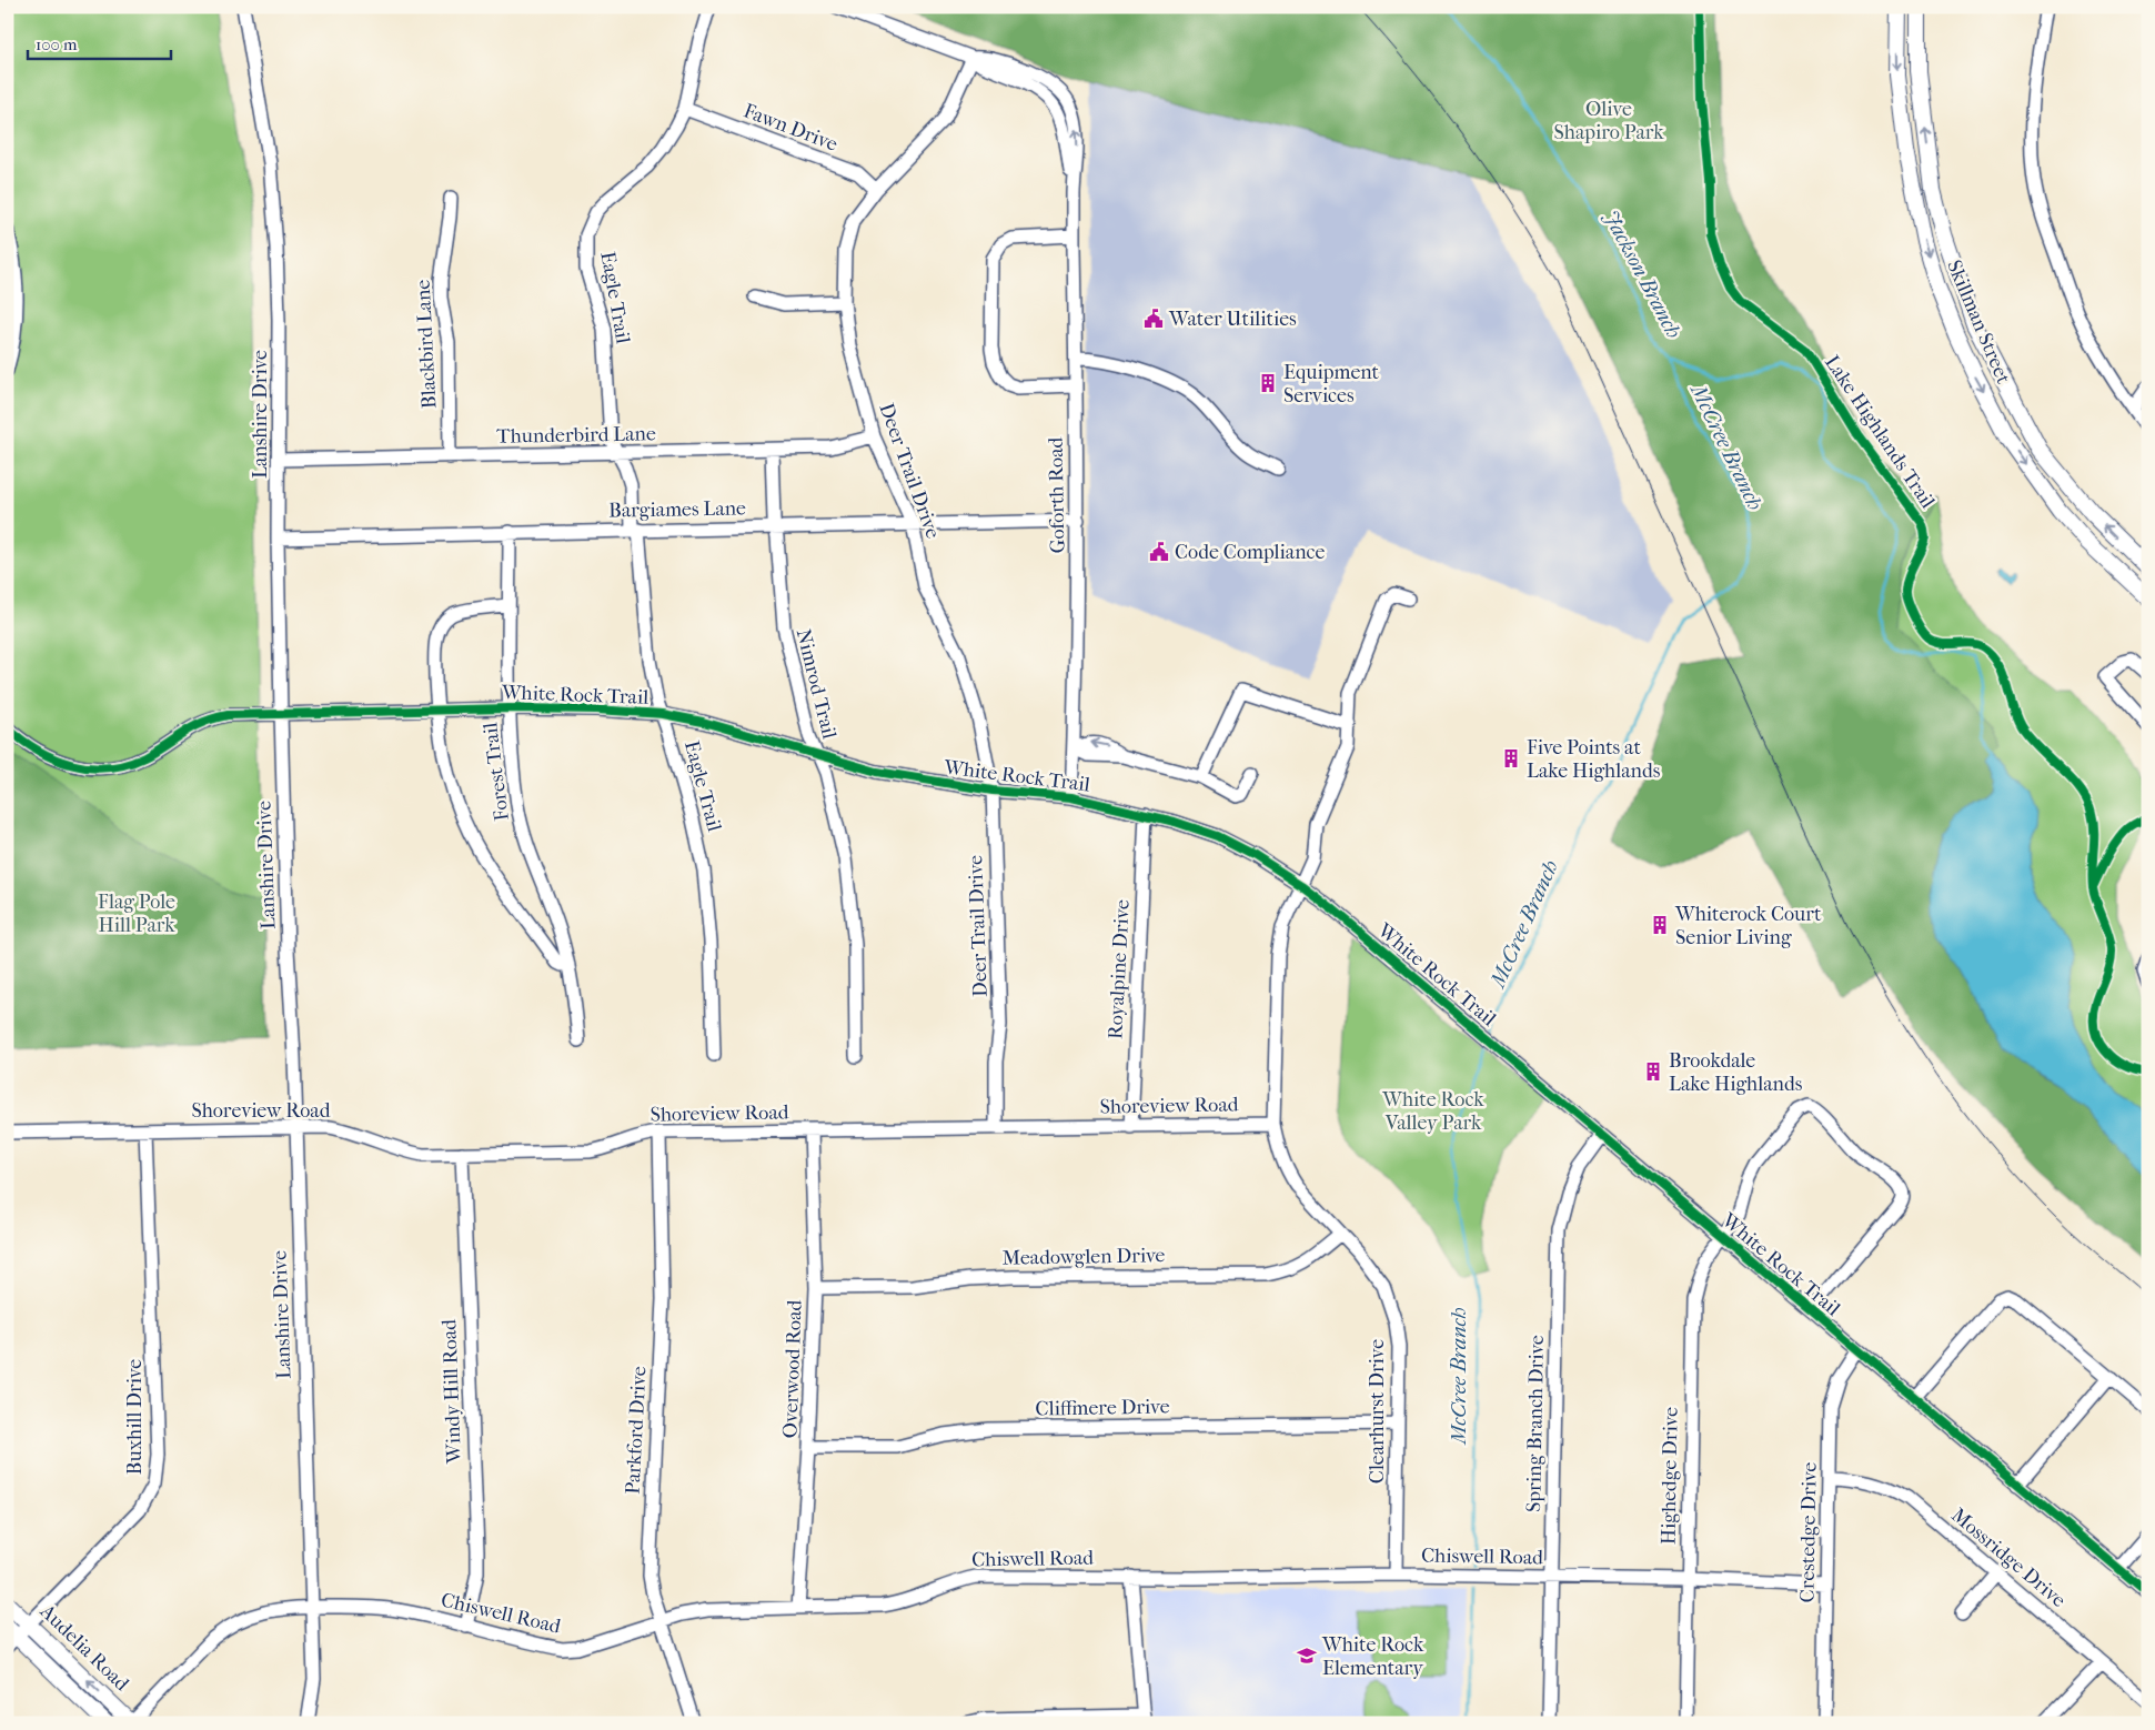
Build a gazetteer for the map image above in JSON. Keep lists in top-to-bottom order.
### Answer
{
  "streets": {
    "main road": ["Skillman Street", "Audelia Road"],
    "street": [
      "Fawn Drive",
      "Eagle Trail",
      "Blackbird Lane",
      "Lanshire Drive",
      "Thunderbird Lane",
      "Deer Trail Drive",
      "Goforth Road",
      "Bargiames Lane",
      "Nimrod Trail",
      "White Rock Trail",
      "Forest Trail",
      "Royalpine Drive",
      "Shoreview Road",
      "Meadowglen Drive",
      "Overwood Road",
      "Windy Hill Road",
      "Cliffmere Drive",
      "Clearhurst Drive",
      "Buxhill Drive",
      "Spring Branch Drive",
      "Parkford Drive",
      "Highedge Drive",
      "Crestedge Drive",
      "Chiswell Road",
      "Mossridge Drive"
    ],
    "cycle path": ["Lake Highlands Trail"]
  },
  "crossings": [
    ["Fawn Drive", "Eagle Trail"],
    ["Fawn Drive", "Deer Trail Drive"],
    ["Eagle Trail", "Thunderbird Lane"],
    ["Eagle Trail", "Bargiames Lane"],
    ["Eagle Trail", "White Rock Trail"],
    ["Blackbird Lane", "Thunderbird Lane"],
    ["Lanshire Drive", "Thunderbird Lane"],
    ["Lanshire Drive", "Bargiames Lane"],
    ["Lanshire Drive", "White Rock Trail"],
    ["Lanshire Drive", "Shoreview Road"],
    ["Lanshire Drive", "Chiswell Road"],
    ["Thunderbird Lane", "Deer Trail Drive"],
    ["Thunderbird Lane", "Nimrod Trail"],
    ["Deer Trail Drive", "Goforth Road"],
    ["Deer Trail Drive", "Bargiames Lane"],
    ["Deer Trail Drive", "White Rock Trail"],
    ["Deer Trail Drive", "Shoreview Road"],
    ["Goforth Road", "Bargiames Lane"],
    ["Goforth Road", "White Rock Trail"],
    ["Bargiames Lane", "Nimrod Trail"],
    ["Bargiames Lane", "Forest Trail"],
    ["Nimrod Trail", "White Rock Trail"],
    ["White Rock Trail", "Forest Trail"],
    ["White Rock Trail", "Royalpine Drive"],
    ["White Rock Trail", "Clearhurst Drive"],
    ["White Rock Trail", "Spring Branch Drive"],
    ["White Rock Trail", "Highedge Drive"],
    ["White Rock Trail", "Crestedge Drive"],
    ["Royalpine Drive", "Shoreview Road"],
    ["Shoreview Road", "Overwood Road"],
    ["Shoreview Road", "Windy Hill Road"],
    ["Shoreview Road", "Clearhurst Drive"],
    ["Shoreview Road", "Buxhill Drive"],
    ["Shoreview Road", "Parkford Drive"],
    ["Meadowglen Drive", "Overwood Road"],
    ["Meadowglen Drive", "Clearhurst Drive"],
    ["Overwood Road", "Cliffmere Drive"],
    ["Overwood Road", "Chiswell Road"],
    ["Windy Hill Road", "Chiswell Road"],
    ["Cliffmere Drive", "Clearhurst Drive"],
    ["Clearhurst Drive", "Chiswell Road"],
    ["Buxhill Drive", "Audelia Road"],
    ["Spring Branch Drive", "Chiswell Road"],
    ["Parkford Drive", "Chiswell Road"],
    ["Highedge Drive", "Chiswell Road"],
    ["Crestedge Drive", "Chiswell Road"],
    ["Crestedge Drive", "Mossridge Drive"],
    ["Chiswell Road", "Audelia Road"]
  ],
  "water": ["Jackson Branch", "McCree Branch"],
  "parks": ["Olive Shapiro Park", "Flag Pole Hill Park", "White Rock Valley Park"],
  "places": {
    "public building": ["Water Utilities", "Code Compliance"],
    "building": [
      "Equipment Services",
      "Five Points at Lake Highlands",
      "Whiterock Court Senior Living",
      "Brookdale Lake Highlands"
    ],
    "school or university": ["White Rock Elementary"]
  },
  "scale_bar": "100 m"
}
